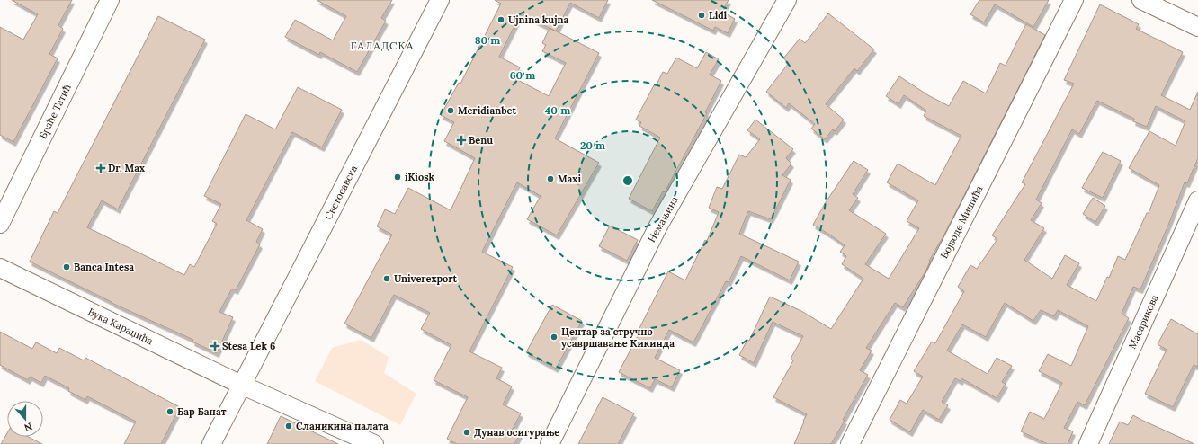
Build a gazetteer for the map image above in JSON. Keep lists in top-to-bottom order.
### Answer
{
  "streets": {
    "street": [
      "Браће Татић",
      "Светосавска",
      "Немањина",
      "Војводе Мишића",
      "Масарикова",
      "Вука Караџића"
    ]
  },
  "crossings": [
    ["Светосавска", "Вука Караџића"]
  ],
  "districts": ["ГАЛАДСКА"],
  "places": {
    "other": [
      "Lidl",
      "Ujnina kujna",
      "Meridianbet",
      "iKiosk",
      "Maxi",
      "Banca Intesa",
      "Univerexport",
      "Центар за стручно усавршавање Кикинда",
      "Бар Банат",
      "Сланикина палата",
      "Дунав осигурање"
    ],
    "health": ["Benu", "Dr. Max", "Stesa Lek 6"]
  },
  "north": "bottom",
  "rings": [
    "80 m",
    "60 m",
    "40 m",
    "20 m"
  ]
}
